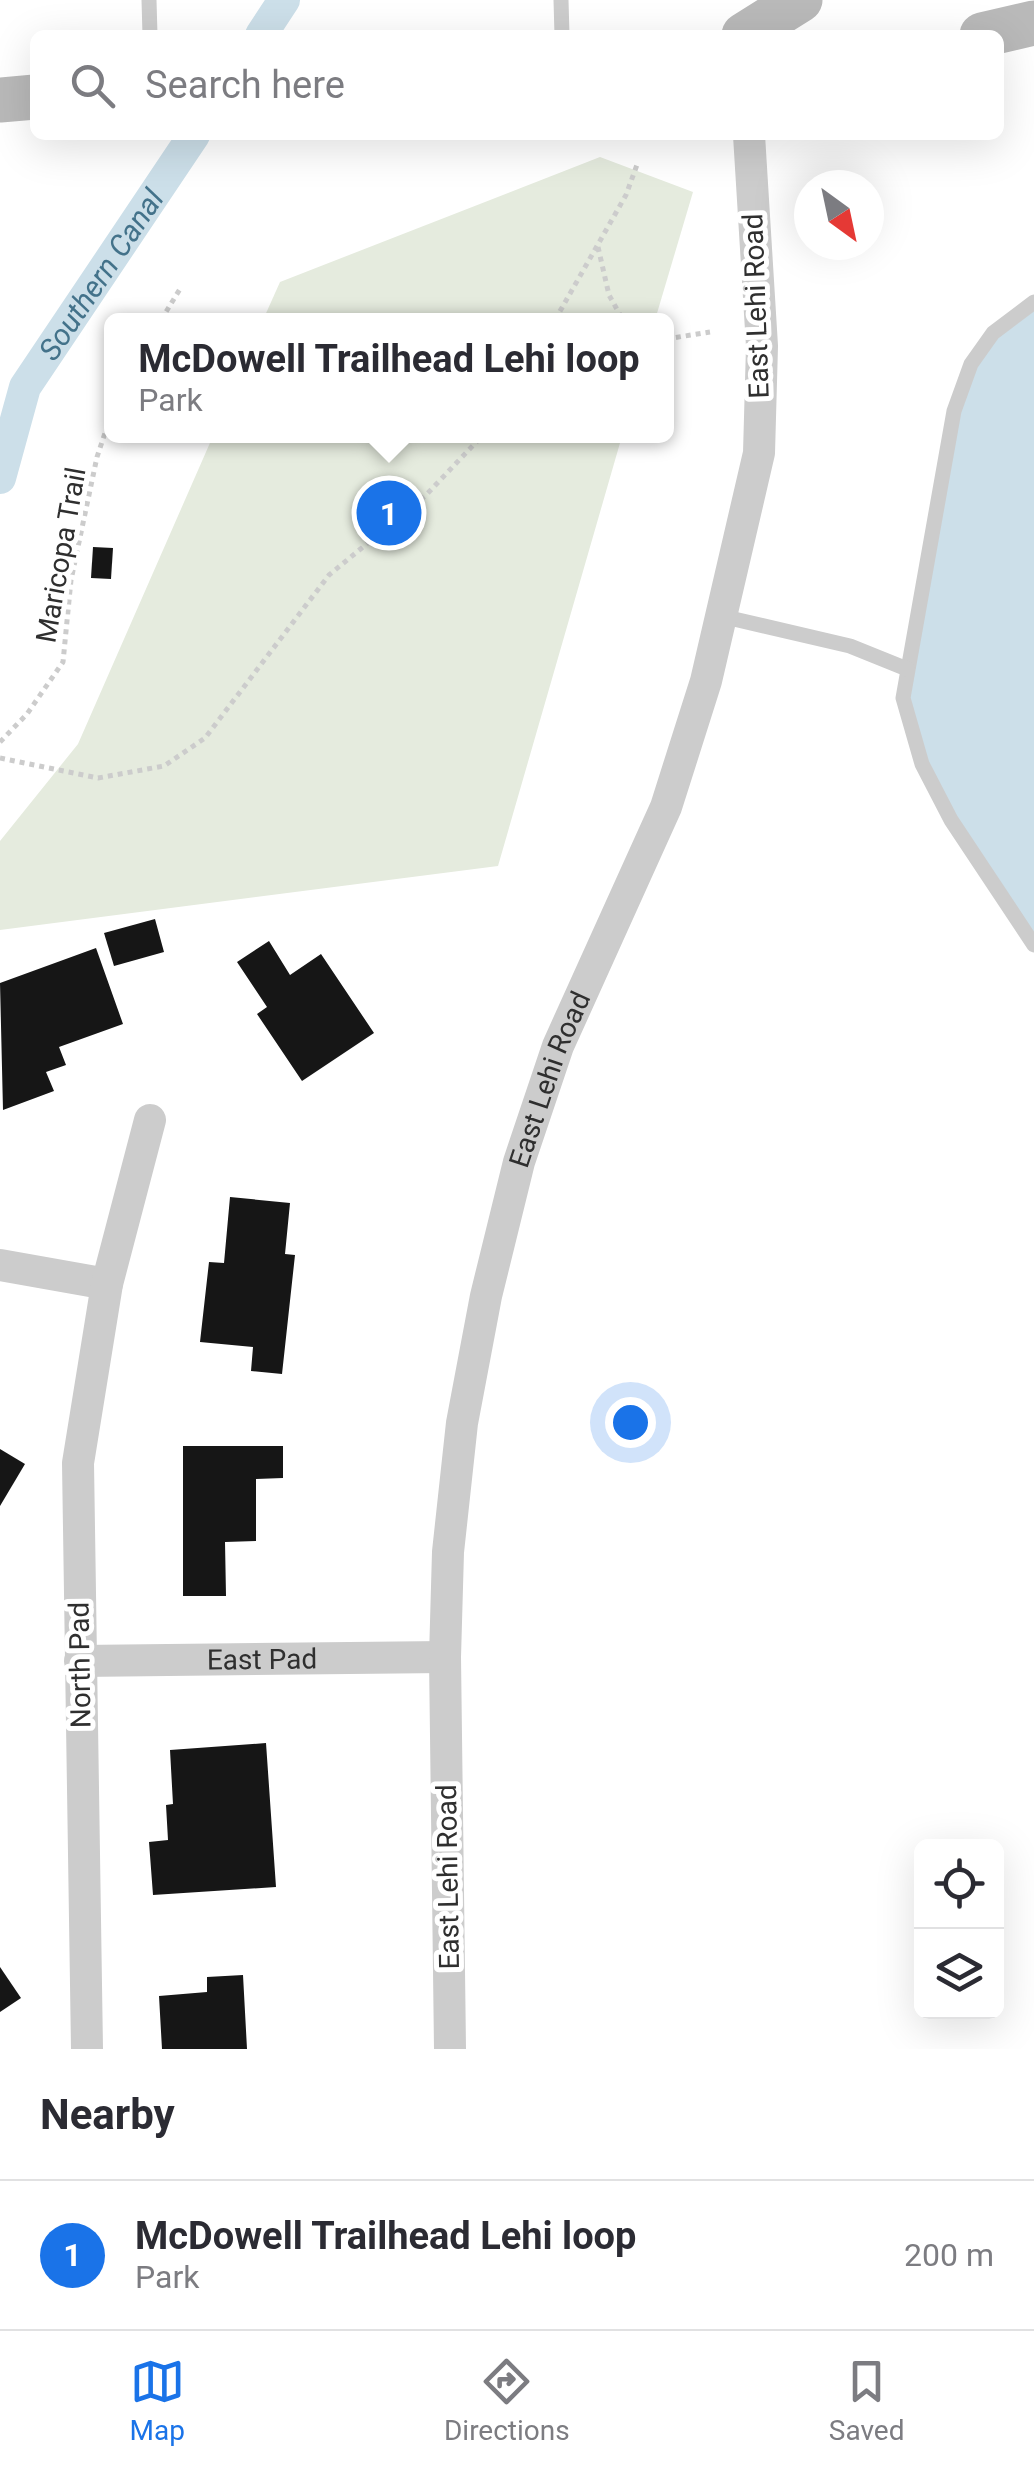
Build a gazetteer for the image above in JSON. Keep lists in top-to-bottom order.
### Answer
{
  "streets": {
    "street": ["East Lehi Road", "East Pad", "North Pad"],
    "path": ["Maricopa Trail"]
  },
  "crossings": [
    ["East Lehi Road", "East Pad"],
    ["East Pad", "North Pad"]
  ],
  "water": ["Southern Canal"],
  "north": "bottom right",
  "page": {
    "search": "Search here",
    "popup": ["McDowell Trailhead Lehi loop", "Park"],
    "pins": "1",
    "heading": "Nearby",
    "list": [
      {
        "mark": "1",
        "name": "McDowell Trailhead Lehi loop",
        "note": "Park",
        "value": "200 m"
      }
    ],
    "nav": ["Map", "Directions", "Saved"]
  }
}
